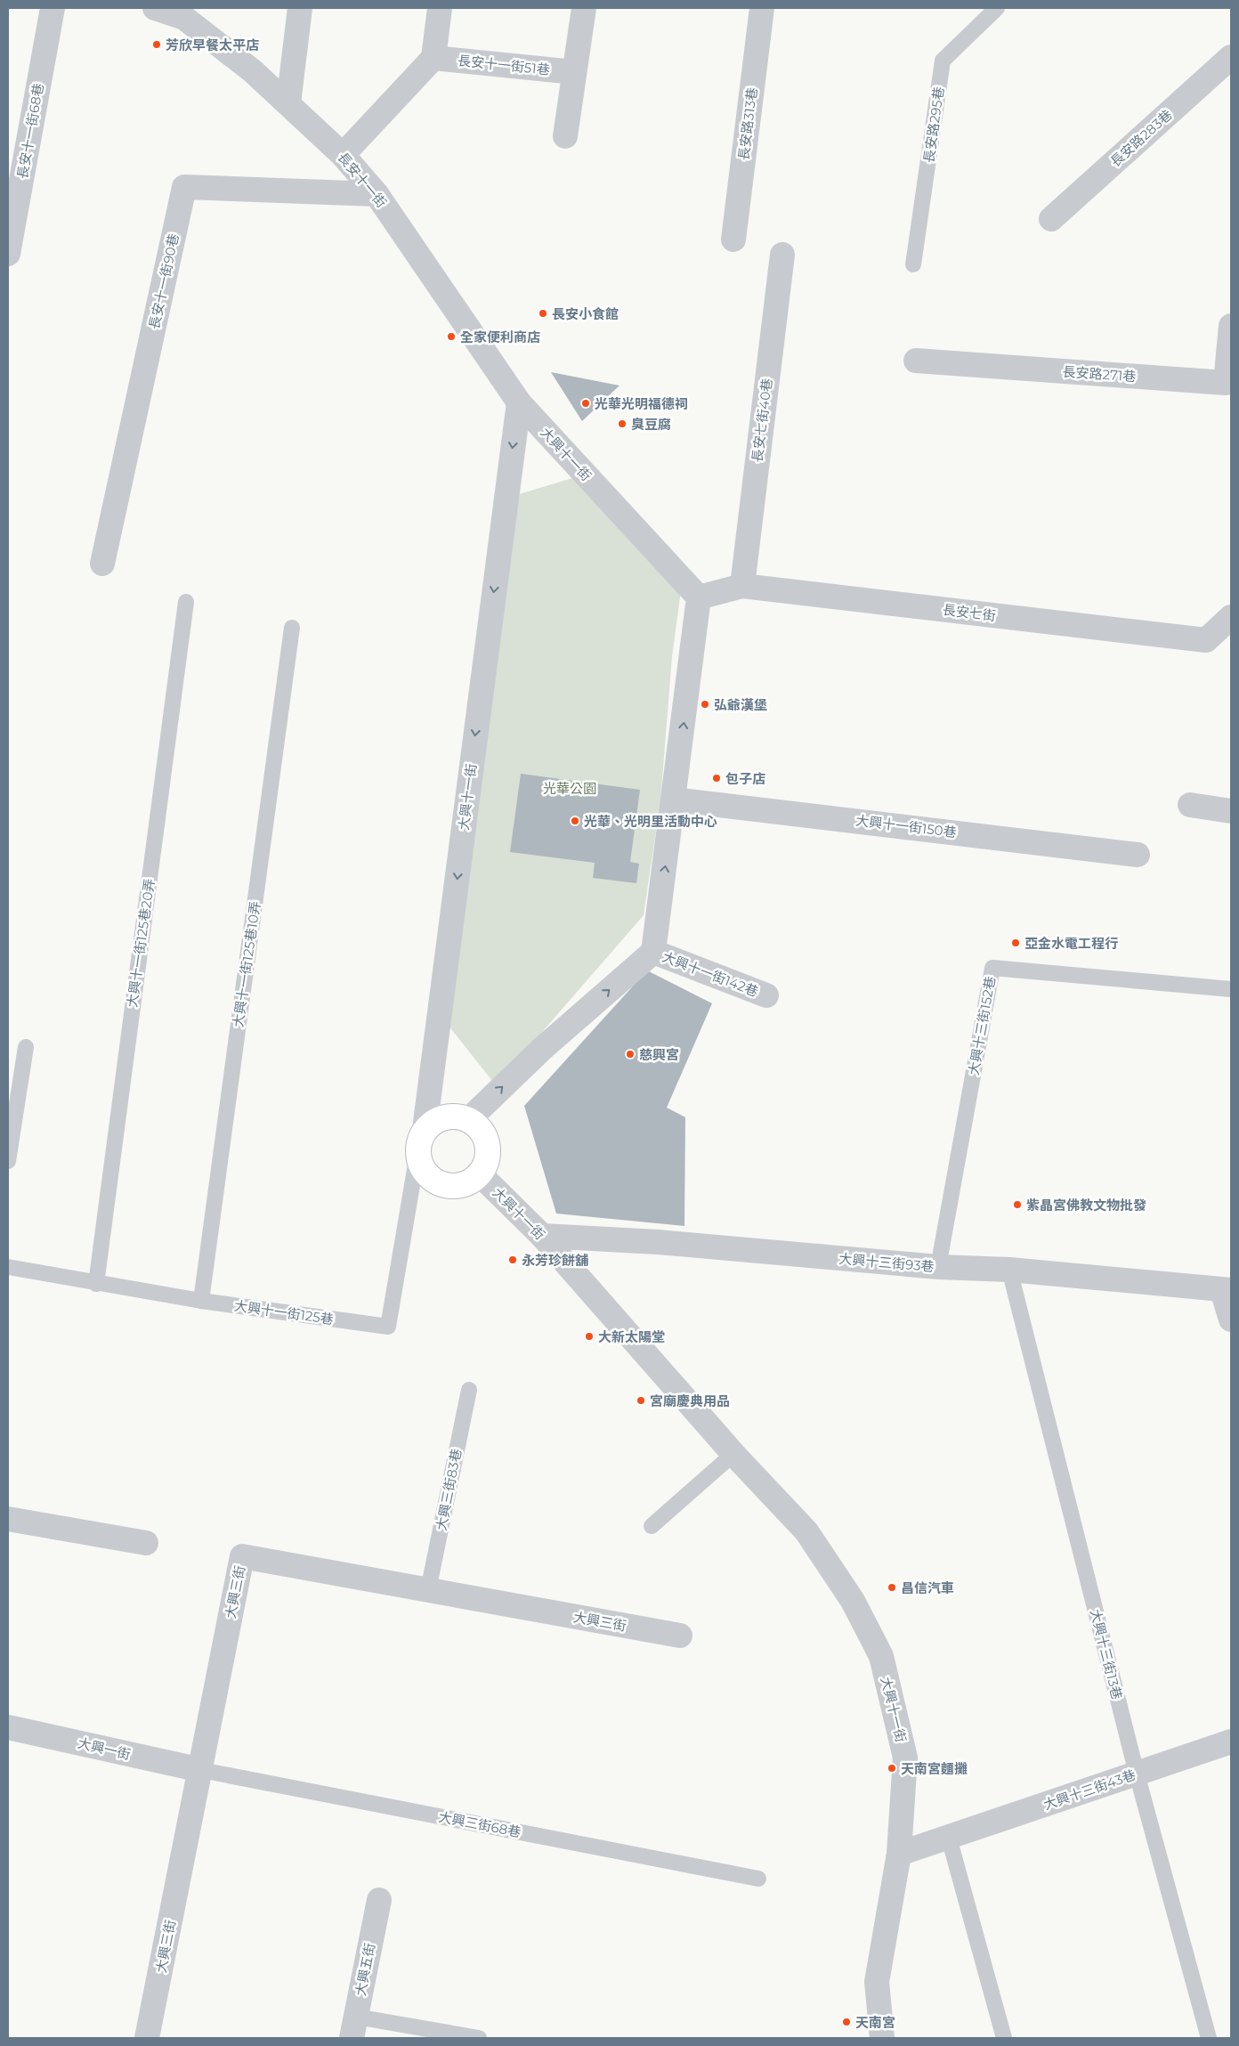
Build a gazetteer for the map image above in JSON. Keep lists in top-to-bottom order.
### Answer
{
  "streets": {
    "street": [
      "長安十一街51巷",
      "長安路313巷",
      "長安十一街68巷",
      "長安路283巷",
      "長安十一街",
      "長安十一街90巷",
      "長安路271巷",
      "長安七街40巷",
      "大興十一街",
      "長安七街",
      "大興十一街150巷",
      "大興十一街142巷",
      "大興十三街93巷",
      "大興三街",
      "大興一街",
      "大興十三街43巷",
      "大興五街"
    ],
    "lane": [
      "長安路295巷",
      "大興十一街125巷20弄",
      "大興十一街125巷10弄",
      "大興十三街152巷",
      "大興十一街125巷",
      "大興三街83巷",
      "大興十三街13巷",
      "大興三街68巷"
    ]
  },
  "crossings": [
    ["長安十一街", "長安十一街90巷"],
    ["長安十一街", "大興十一街"],
    ["長安七街40巷", "長安七街"],
    ["大興十一街", "長安七街"],
    ["大興十一街", "大興十三街93巷"],
    ["大興十一街", "大興十一街125巷"],
    ["大興十一街", "大興十三街43巷"],
    ["大興十一街125巷20弄", "大興十一街125巷"],
    ["大興十一街125巷10弄", "大興十一街125巷"],
    ["大興十三街152巷", "大興十三街93巷"],
    ["大興十三街93巷", "大興十三街13巷"],
    ["大興三街83巷", "大興三街"],
    ["大興三街", "大興一街"],
    ["大興三街", "大興三街68巷"],
    ["大興十三街13巷", "大興十三街43巷"],
    ["大興一街", "大興三街68巷"]
  ],
  "parks": ["光華公園"],
  "places": [
    "芳欣早餐太平店",
    "長安小食館",
    "全家便利商店",
    "光華光明福德祠",
    "臭豆腐",
    "弘爺漢堡",
    "包子店",
    "光華、光明里活動中心",
    "亞金水電工程行",
    "慈興宮",
    "紫晶宮佛教文物批發",
    "永芳珍餅舖",
    "大新太陽堂",
    "宮廟慶典用品",
    "昌信汽車",
    "天南宮麵攤",
    "天南宮"
  ]
}
